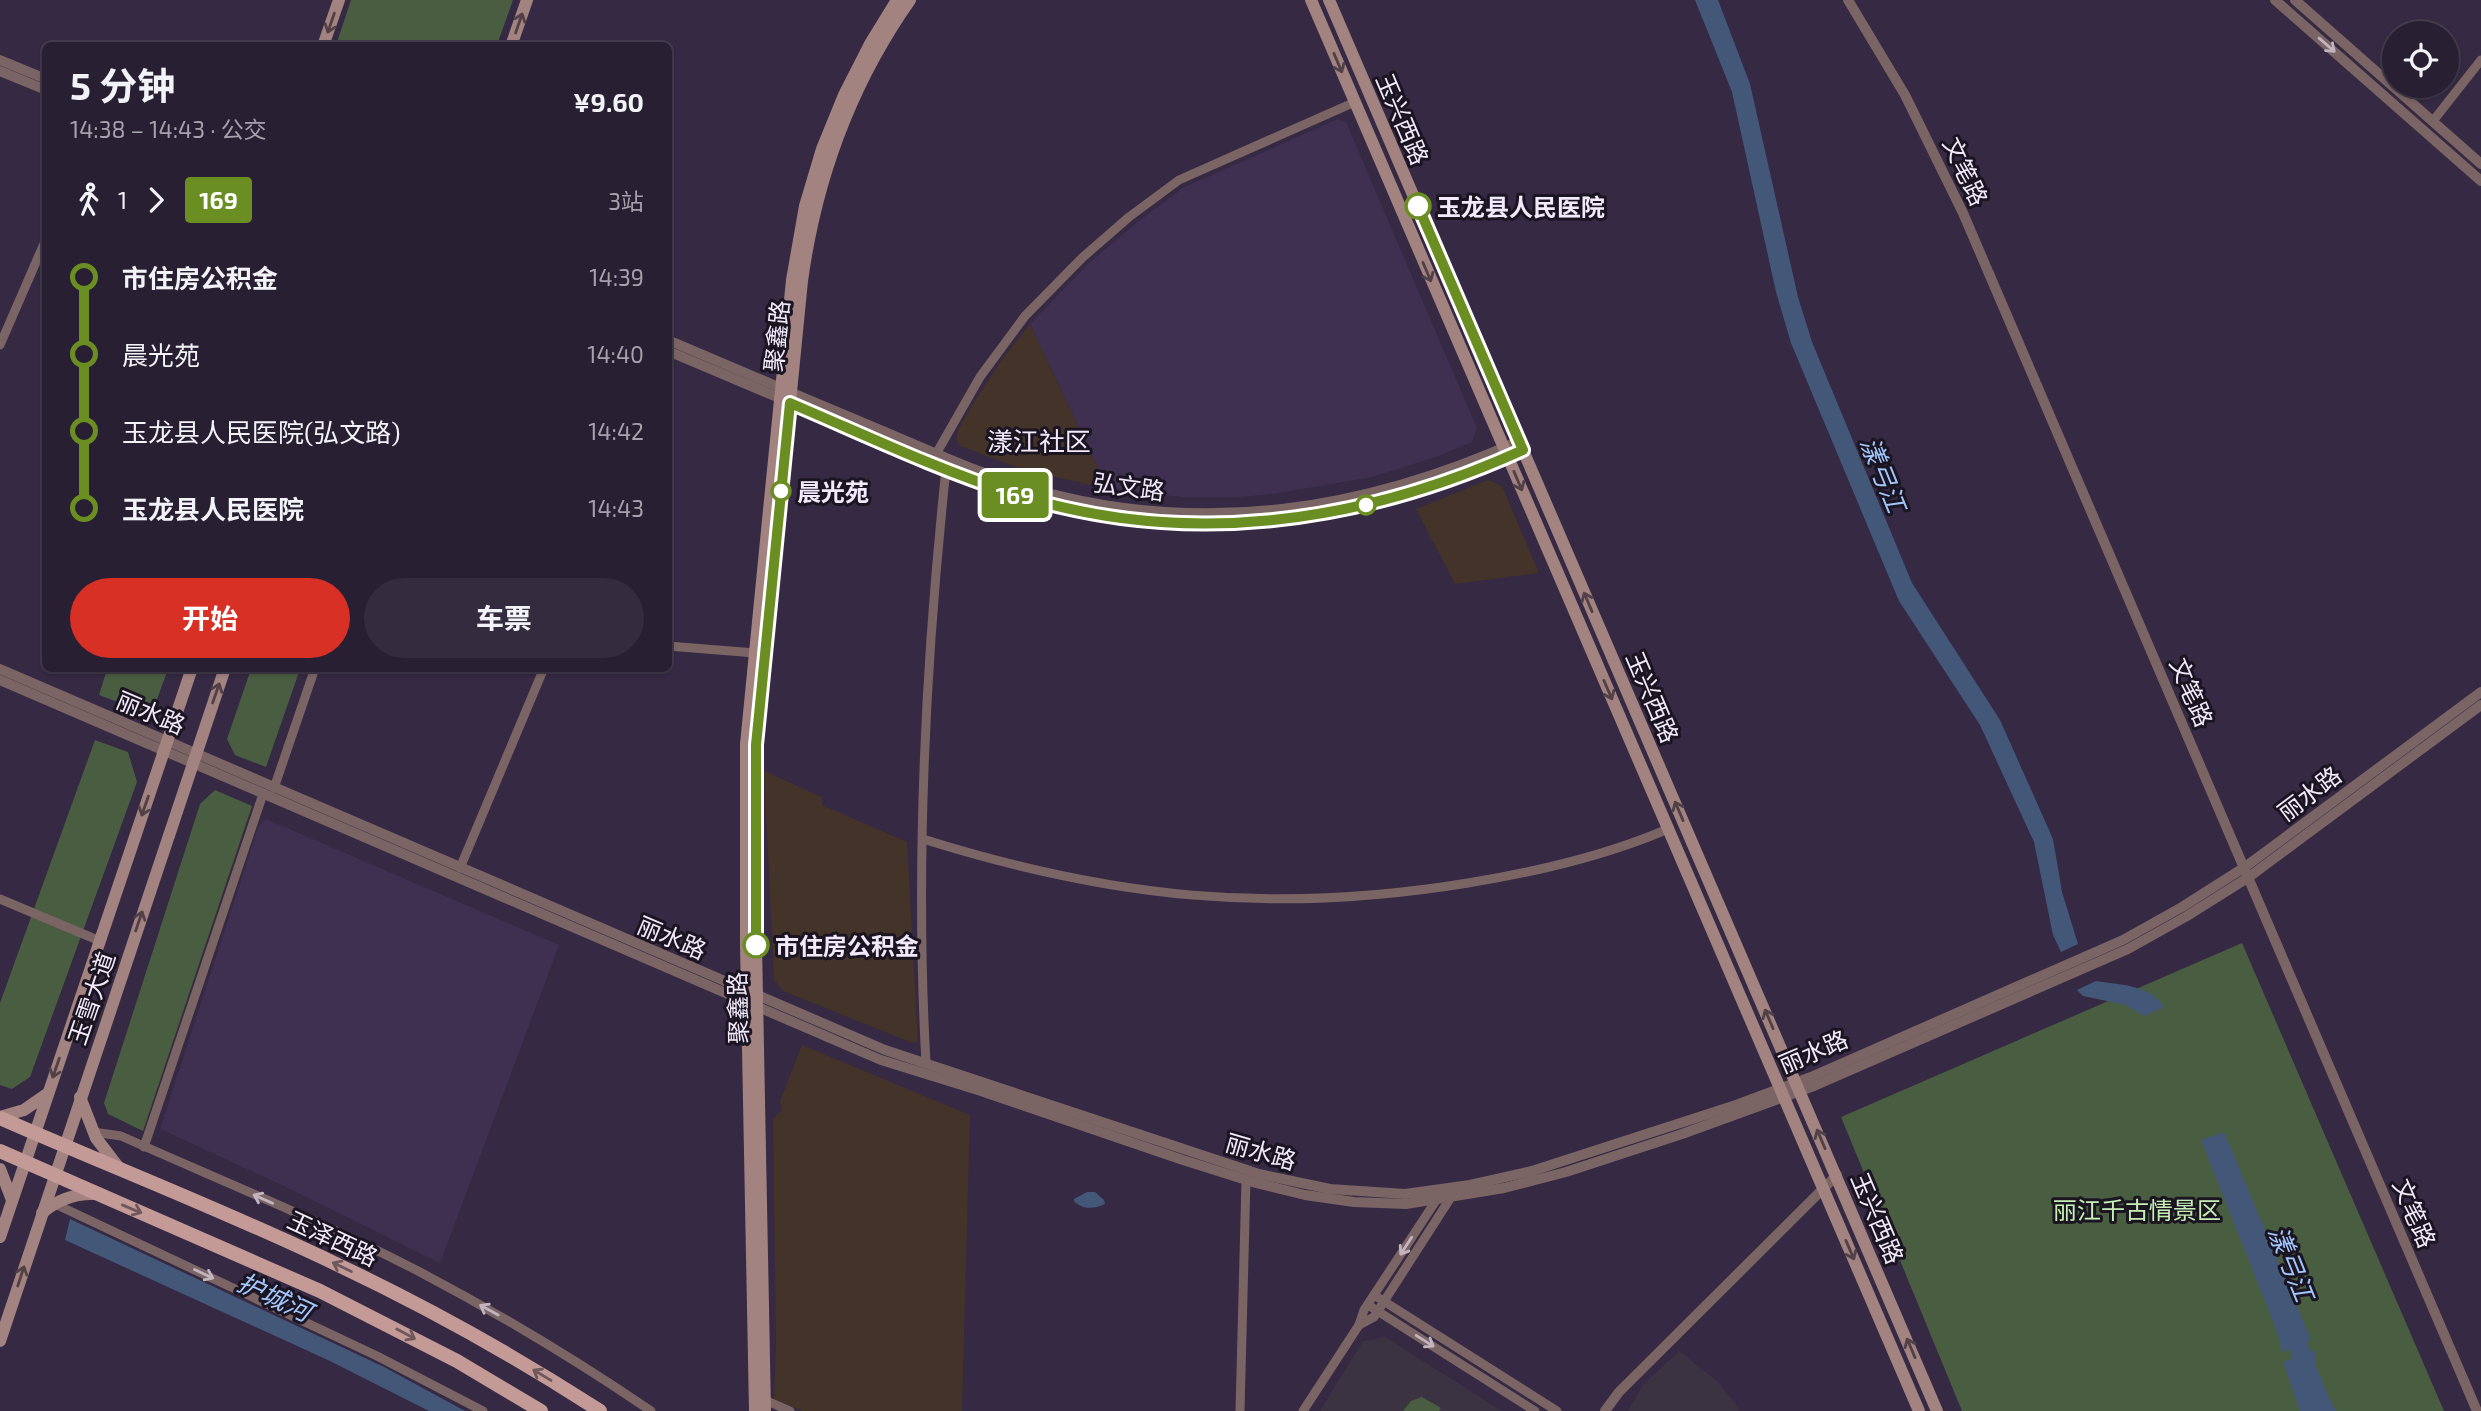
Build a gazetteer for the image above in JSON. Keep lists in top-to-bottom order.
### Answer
{
  "streets": {
    "main road": [
      "玉兴西路",
      "聚鑫路",
      "玉雪大道",
      "玉泽西路"
    ],
    "street": ["文笔路", "弘文路", "丽水路"]
  },
  "crossings": [
    ["玉兴西路", "弘文路"],
    ["玉兴西路", "丽水路"],
    ["文笔路", "丽水路"],
    ["聚鑫路", "弘文路"],
    ["聚鑫路", "丽水路"],
    ["丽水路", "玉雪大道"],
    ["玉雪大道", "玉泽西路"]
  ],
  "districts": ["漾江社区"],
  "water": ["漾弓江", "护城河"],
  "parks": ["丽江千古情景区"],
  "places": ["玉龙县人民医院", "晨光苑", "市住房公积金"],
  "lines": ["bus line 169"],
  "page": {
    "on_map": "169",
    "heading": ["5 分钟", "14:38 – 14:43 · 公交", "¥9.60"],
    "legs": ["1", "169", "3站"],
    "list": [
      {
        "name": "市住房公积金",
        "value": "14:39"
      },
      {
        "name": "晨光苑",
        "value": "14:40"
      },
      {
        "name": "玉龙县人民医院(弘文路)",
        "value": "14:42"
      },
      {
        "name": "玉龙县人民医院",
        "value": "14:43"
      }
    ],
    "buttons": ["开始", "车票"]
  }
}
